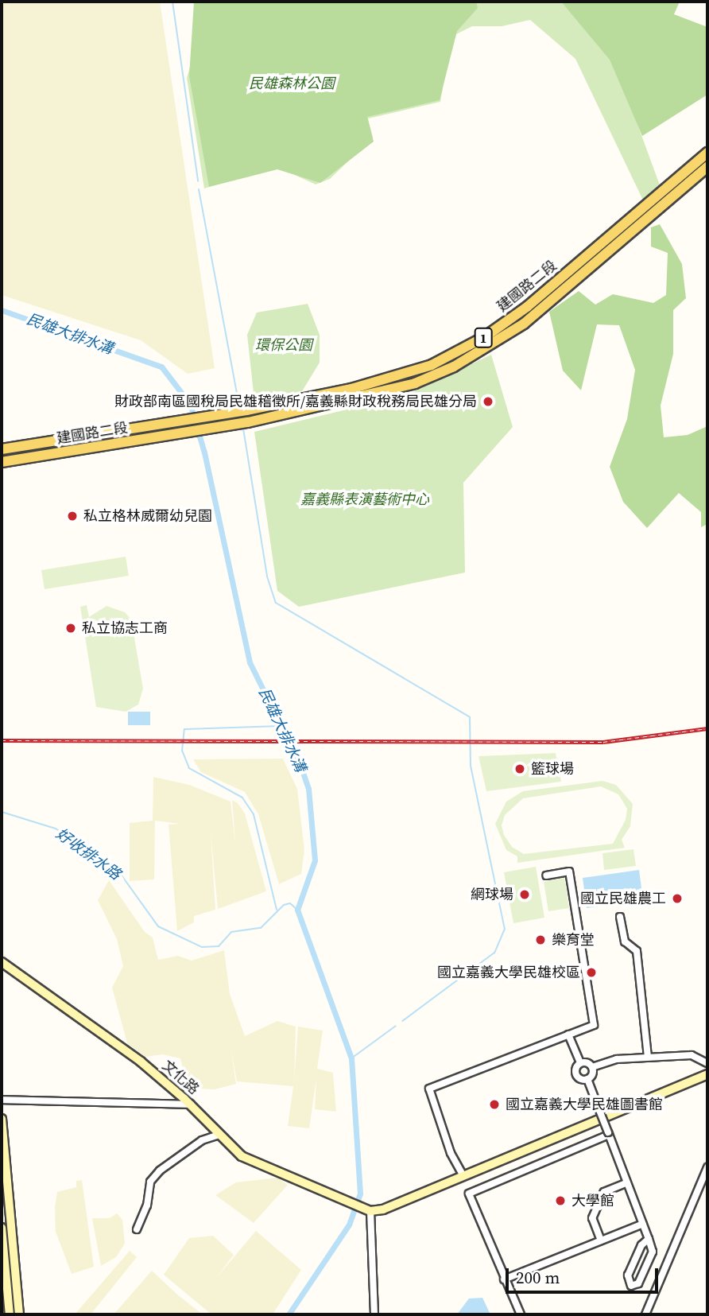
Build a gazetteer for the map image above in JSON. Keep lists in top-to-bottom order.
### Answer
{
  "streets": {
    "main road": ["建國路二段", "1"],
    "street": ["文化路"]
  },
  "water": ["民雄大排水溝", "好收排水路"],
  "parks": ["民雄森林公園", "環保公園", "嘉義縣表演藝術中心"],
  "places": [
    "財政部南區國稅局民雄稽徵所/嘉義縣財政稅務局民雄分局",
    "私立格林威爾幼兒園",
    "私立協志工商",
    "籃球場",
    "網球場",
    "國立民雄農工",
    "樂育堂",
    "國立嘉義大學民雄校區",
    "國立嘉義大學民雄圖書館",
    "大學館"
  ],
  "scale_bar": "200 m"
}
